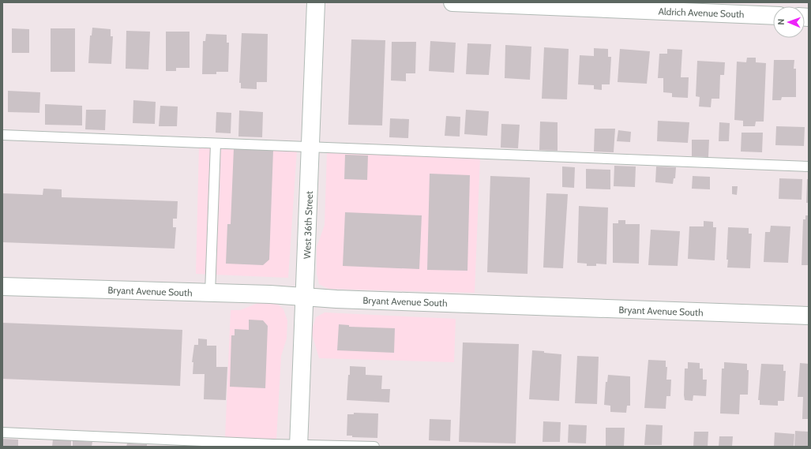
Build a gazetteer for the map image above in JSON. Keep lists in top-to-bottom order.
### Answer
{
  "streets": {
    "street": ["Aldrich Avenue South", "West 36th Street", "Bryant Avenue South"]
  },
  "crossings": [
    ["West 36th Street", "Bryant Avenue South"]
  ],
  "north": "left"
}
